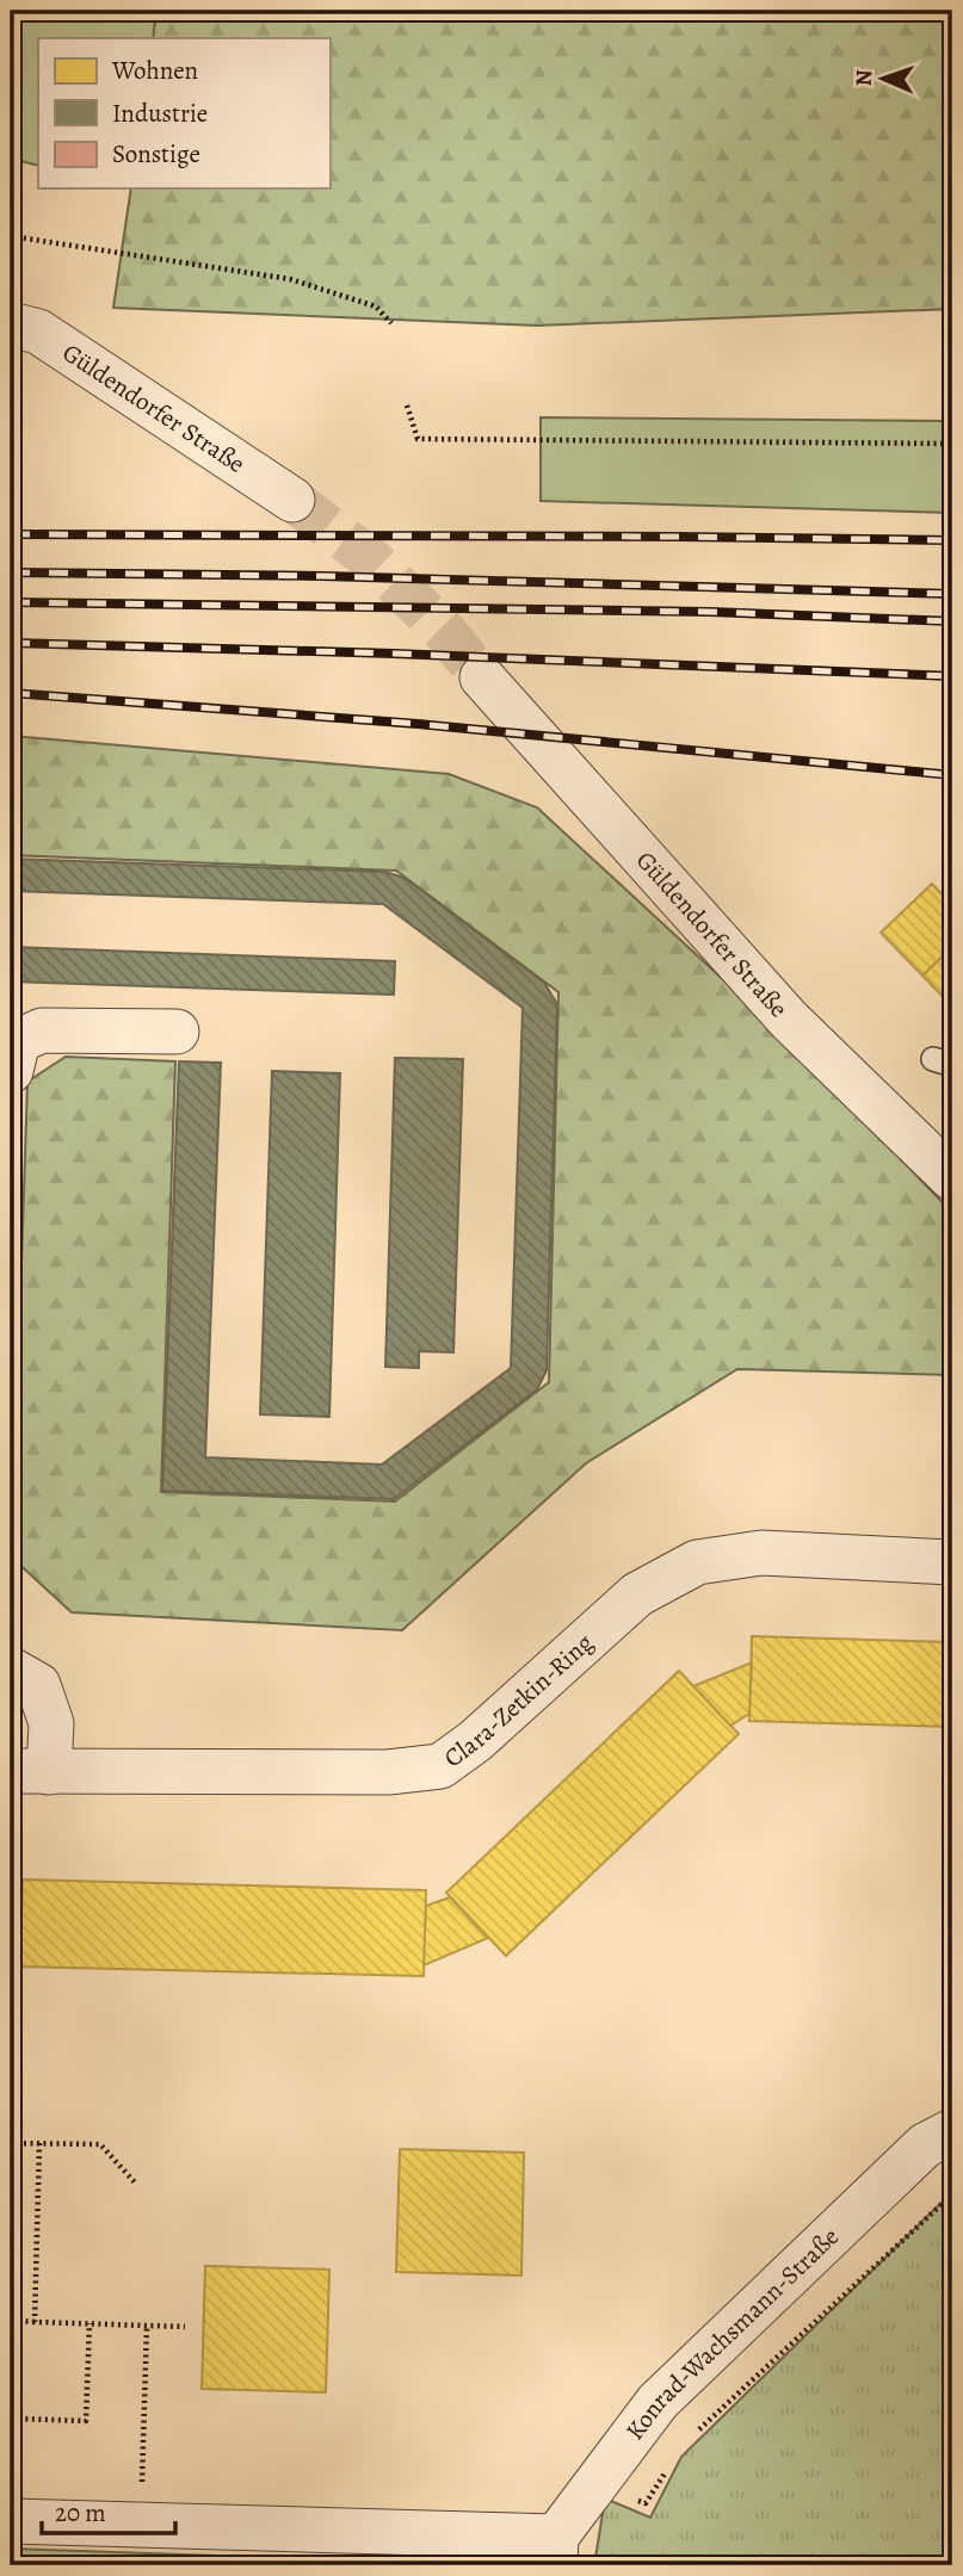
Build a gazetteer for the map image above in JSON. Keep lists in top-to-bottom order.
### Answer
{
  "streets": {
    "street": ["Güldendorfer Straße", "Clara-Zetkin-Ring", "Konrad-Wachsmann-Straße"]
  },
  "legend": ["Wohnen", "Industrie", "Sonstige"],
  "scale_bar": "20 m",
  "north": "left"
}
